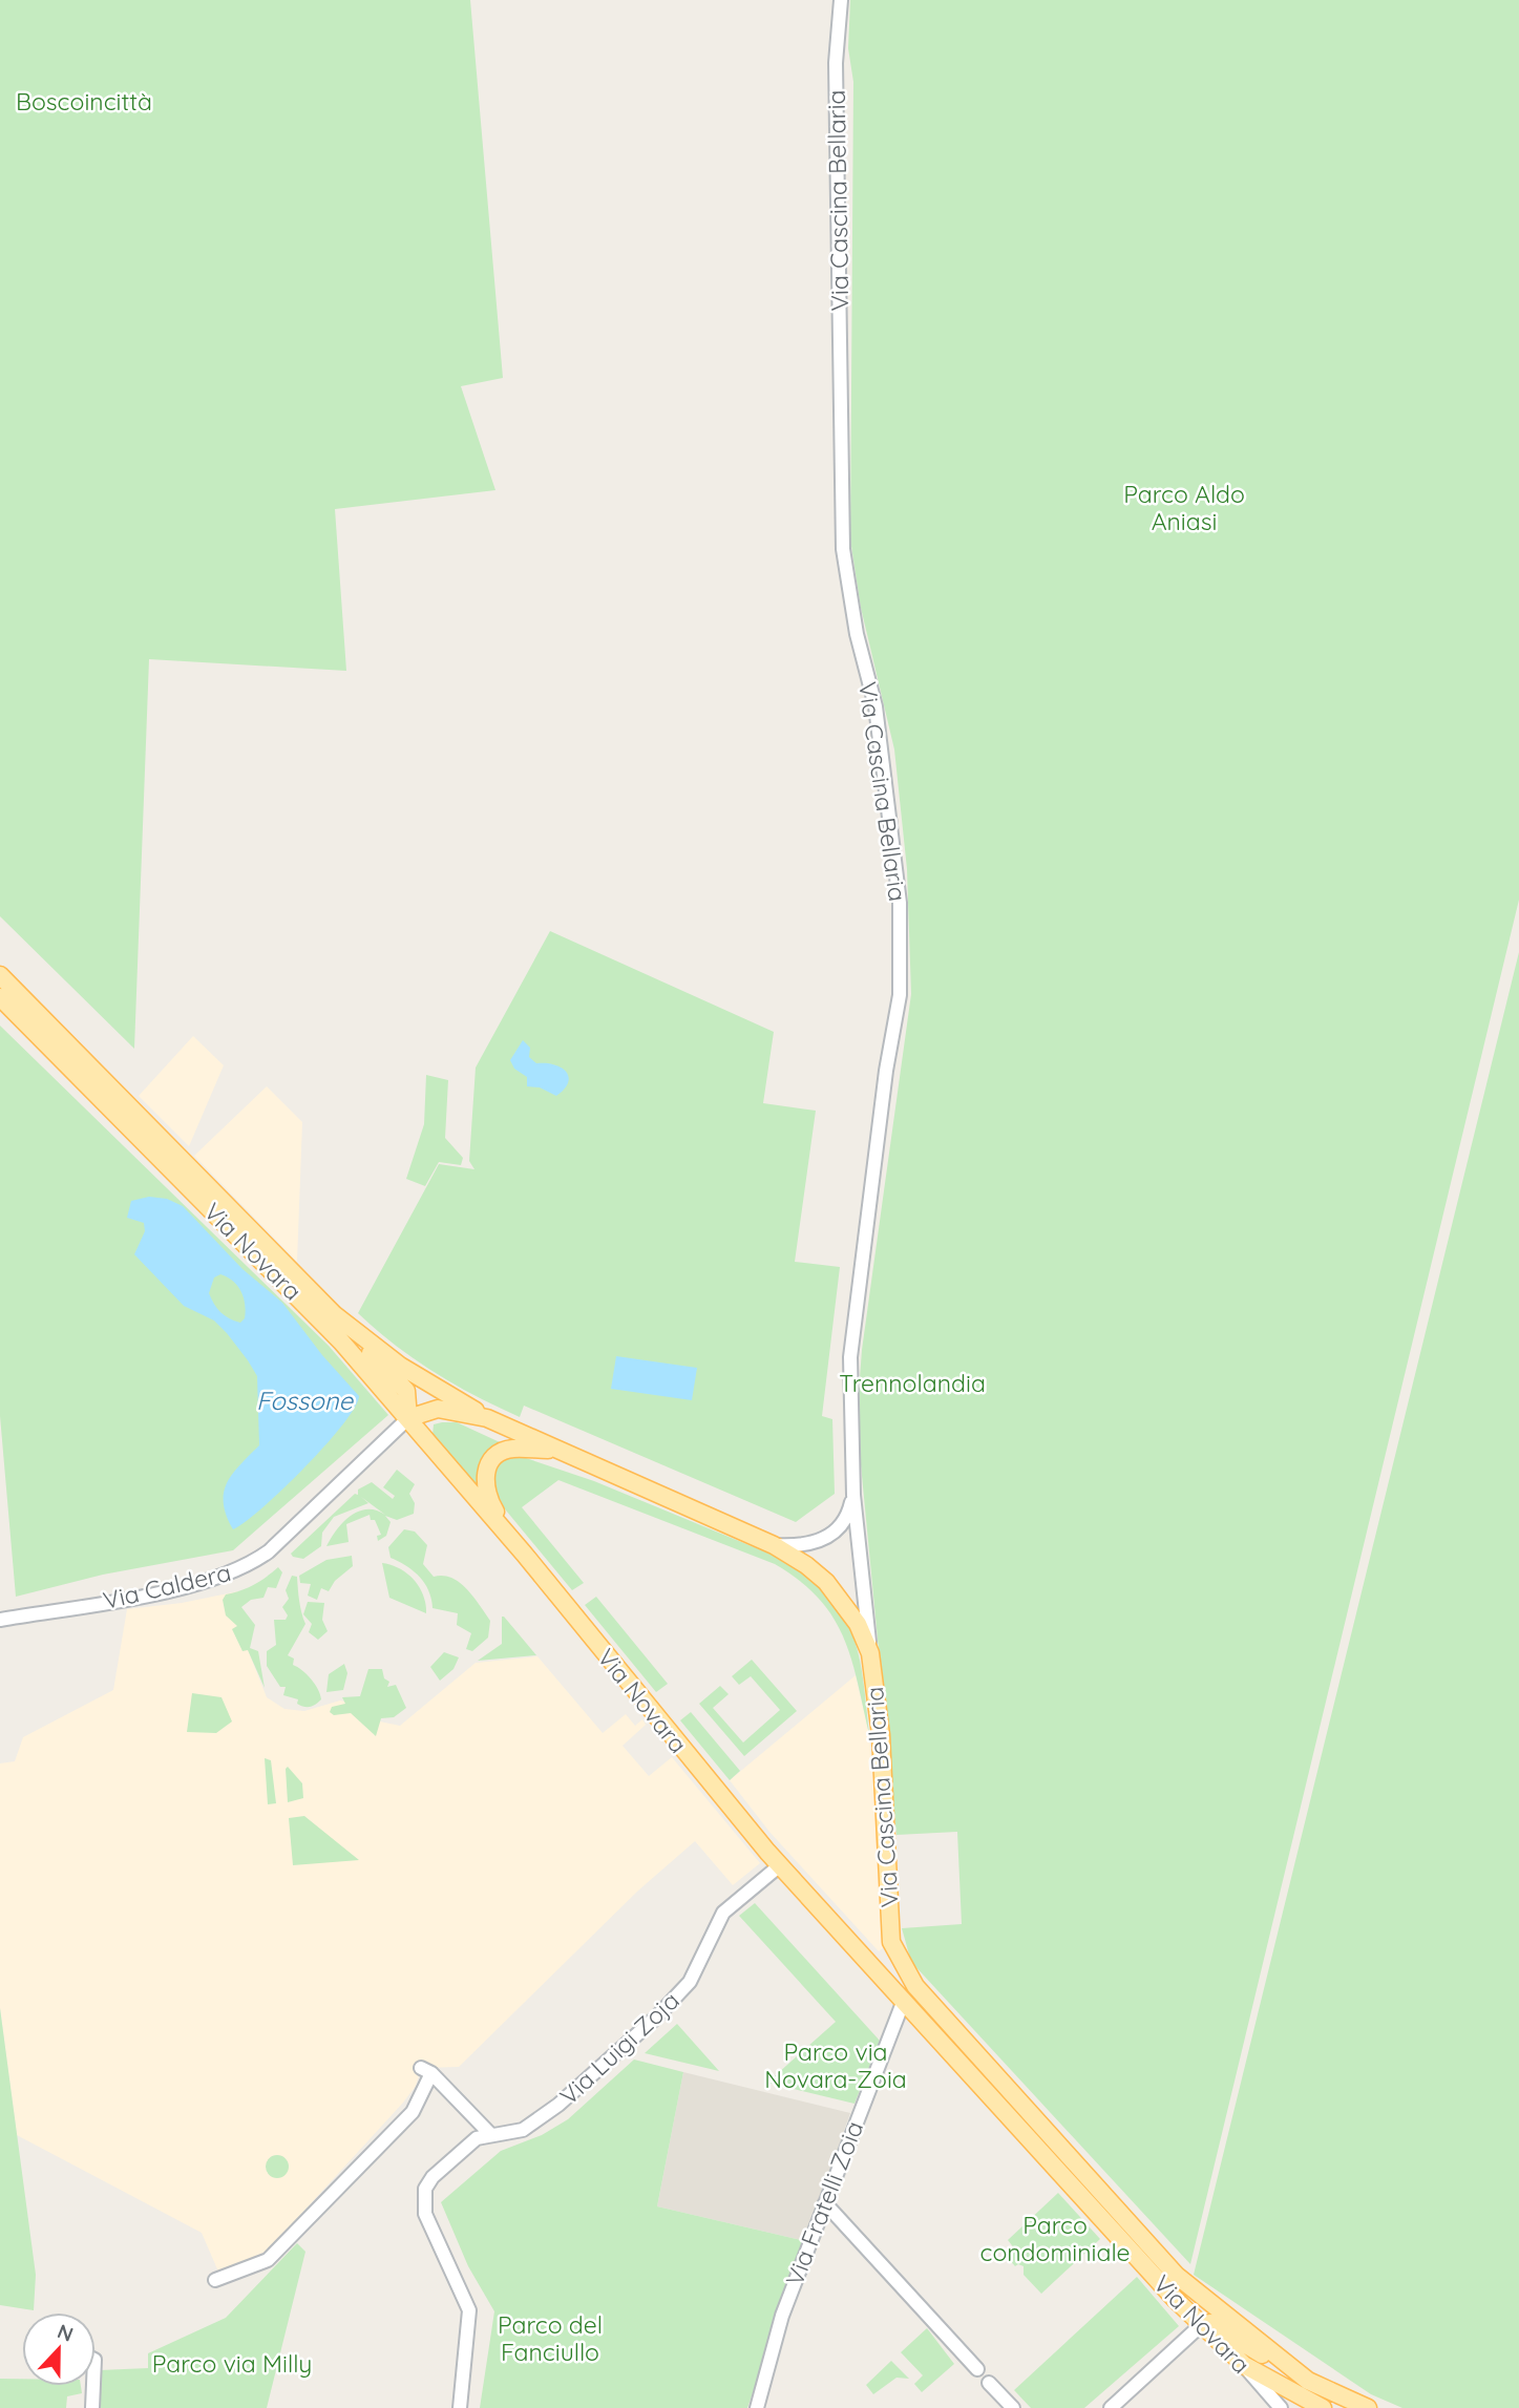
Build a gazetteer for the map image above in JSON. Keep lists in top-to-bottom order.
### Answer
{
  "streets": {
    "main road": ["Via Cascina Bellaria", "Via Novara"],
    "street": ["Via Caldera", "Via Luigi Zoja", "Via Fratelli Zoia"]
  },
  "crossings": [
    ["Via Cascina Bellaria", "Via Novara"],
    ["Via Novara", "Via Caldera"],
    ["Via Novara", "Via Luigi Zoja"],
    ["Via Novara", "Via Fratelli Zoia"]
  ],
  "water": ["Fossone"],
  "parks": [
    "Boscoincittà",
    "Parco Aldo Aniasi",
    "Trennolandia",
    "Parco via Novara-Zoia",
    "Parco condominiale",
    "Parco del Fanciullo",
    "Parco via Milly"
  ],
  "north": "top"
}
